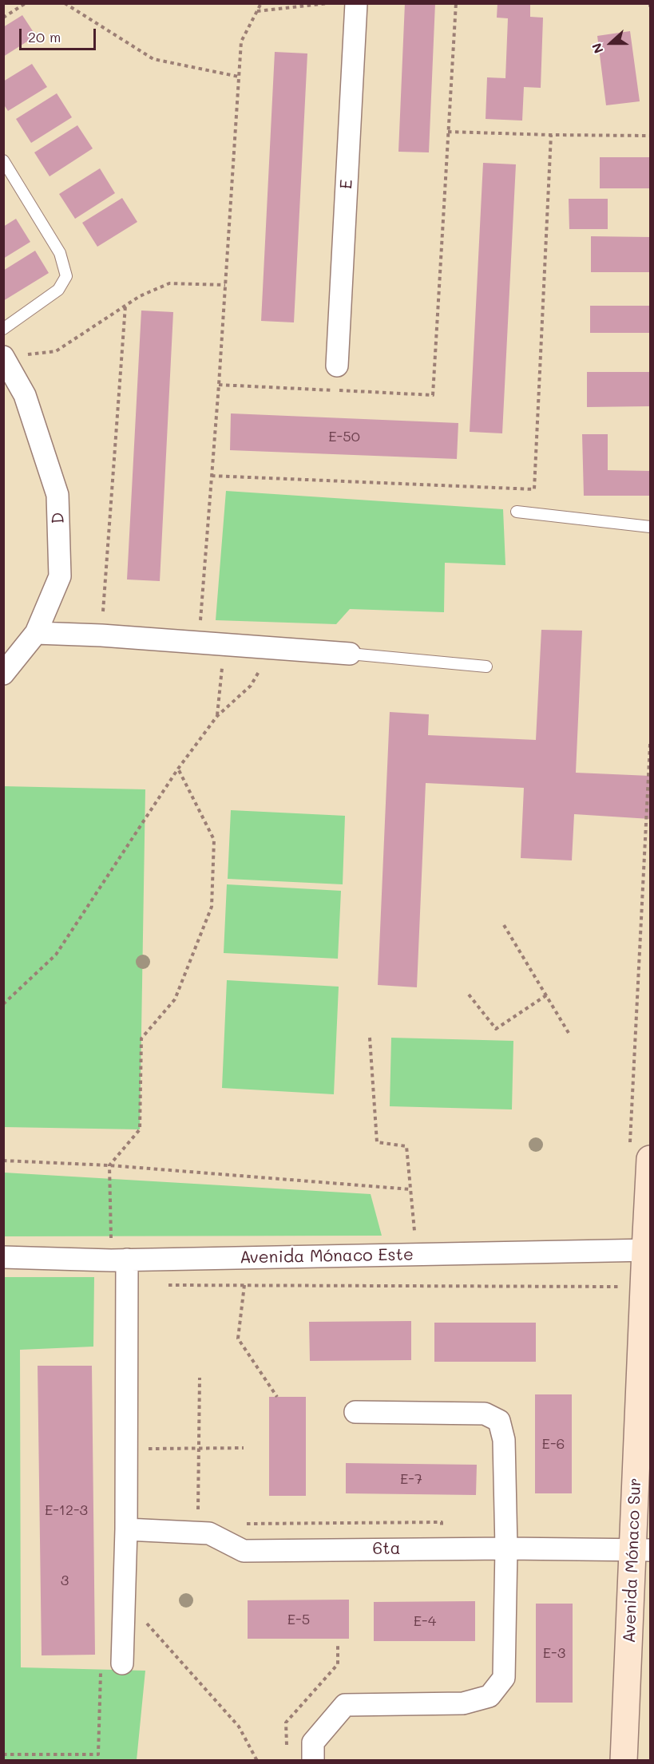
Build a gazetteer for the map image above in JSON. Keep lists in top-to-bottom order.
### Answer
{
  "streets": {
    "main road": ["Avenida Mónaco Sur"],
    "street": [
      "E",
      "D",
      "Avenida Mónaco Este",
      "6ta"
    ]
  },
  "crossings": [
    ["Avenida Mónaco Este", "Avenida Mónaco Sur"],
    ["6ta", "Avenida Mónaco Sur"]
  ],
  "house_numbers": [
    "E-50",
    "E-6",
    "E-7",
    "E-12-3",
    "3",
    "E-5",
    "E-4",
    "E-3"
  ],
  "scale_bar": "20 m",
  "north": "left"
}
